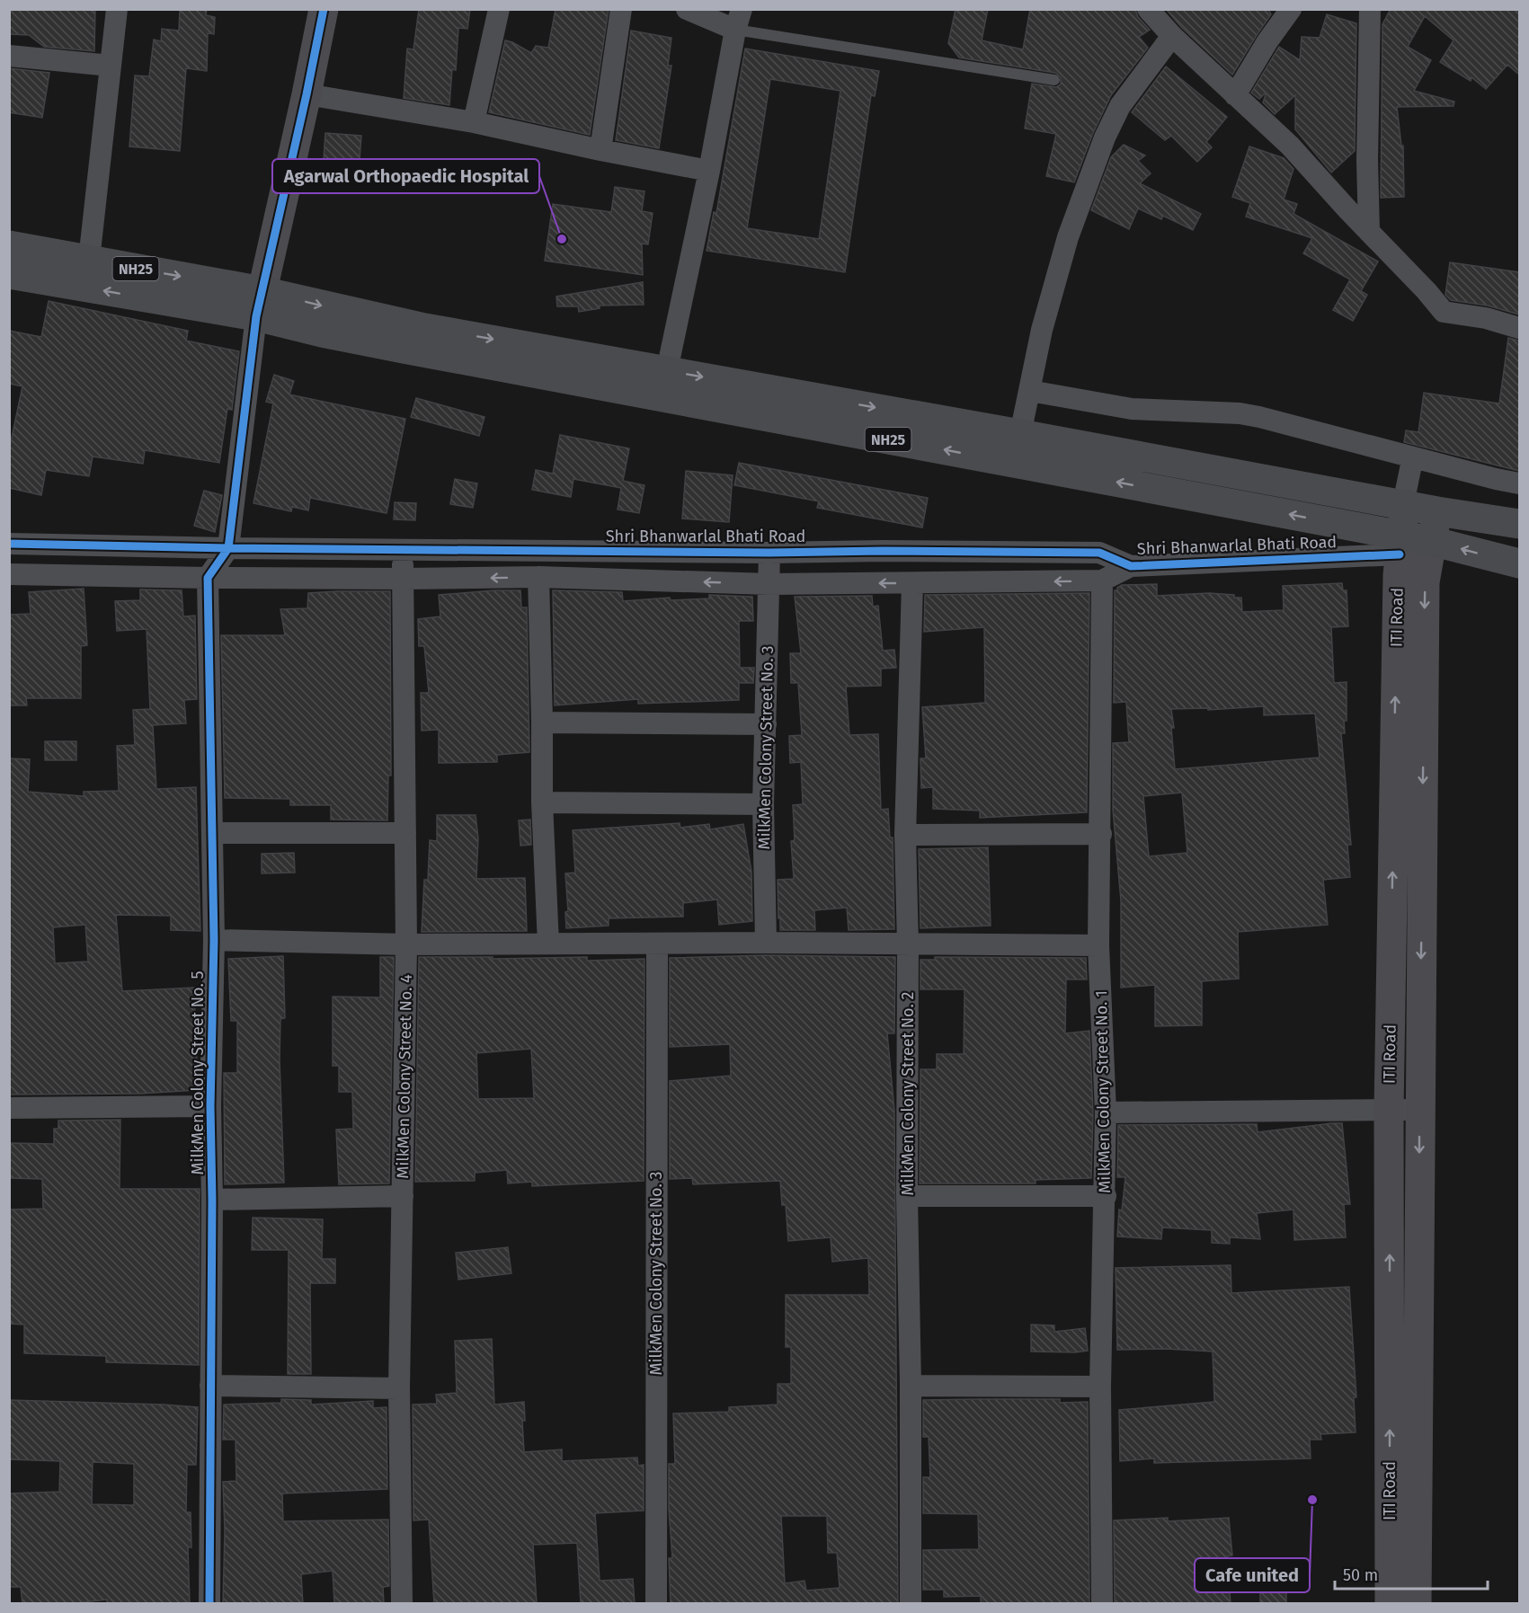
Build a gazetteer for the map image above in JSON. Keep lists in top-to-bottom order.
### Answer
{
  "streets": {
    "main road": ["NH25"],
    "street": [
      "Shri Bhanwarlal Bhati Road",
      "ITI Road",
      "MilkMen Colony Street No. 3",
      "MilkMen Colony Street No. 5",
      "MilkMen Colony Street No. 4",
      "MilkMen Colony Street No. 1",
      "MilkMen Colony Street No. 2"
    ]
  },
  "crossings": [
    ["NH25", "Shri Bhanwarlal Bhati Road"],
    ["NH25", "ITI Road"],
    ["Shri Bhanwarlal Bhati Road", "ITI Road"],
    ["Shri Bhanwarlal Bhati Road", "MilkMen Colony Street No. 3"],
    ["Shri Bhanwarlal Bhati Road", "MilkMen Colony Street No. 5"],
    ["Shri Bhanwarlal Bhati Road", "MilkMen Colony Street No. 4"],
    ["Shri Bhanwarlal Bhati Road", "MilkMen Colony Street No. 1"],
    ["Shri Bhanwarlal Bhati Road", "MilkMen Colony Street No. 2"]
  ],
  "places": ["Agarwal Orthopaedic Hospital", "Cafe united"],
  "scale_bar": "50 m"
}
